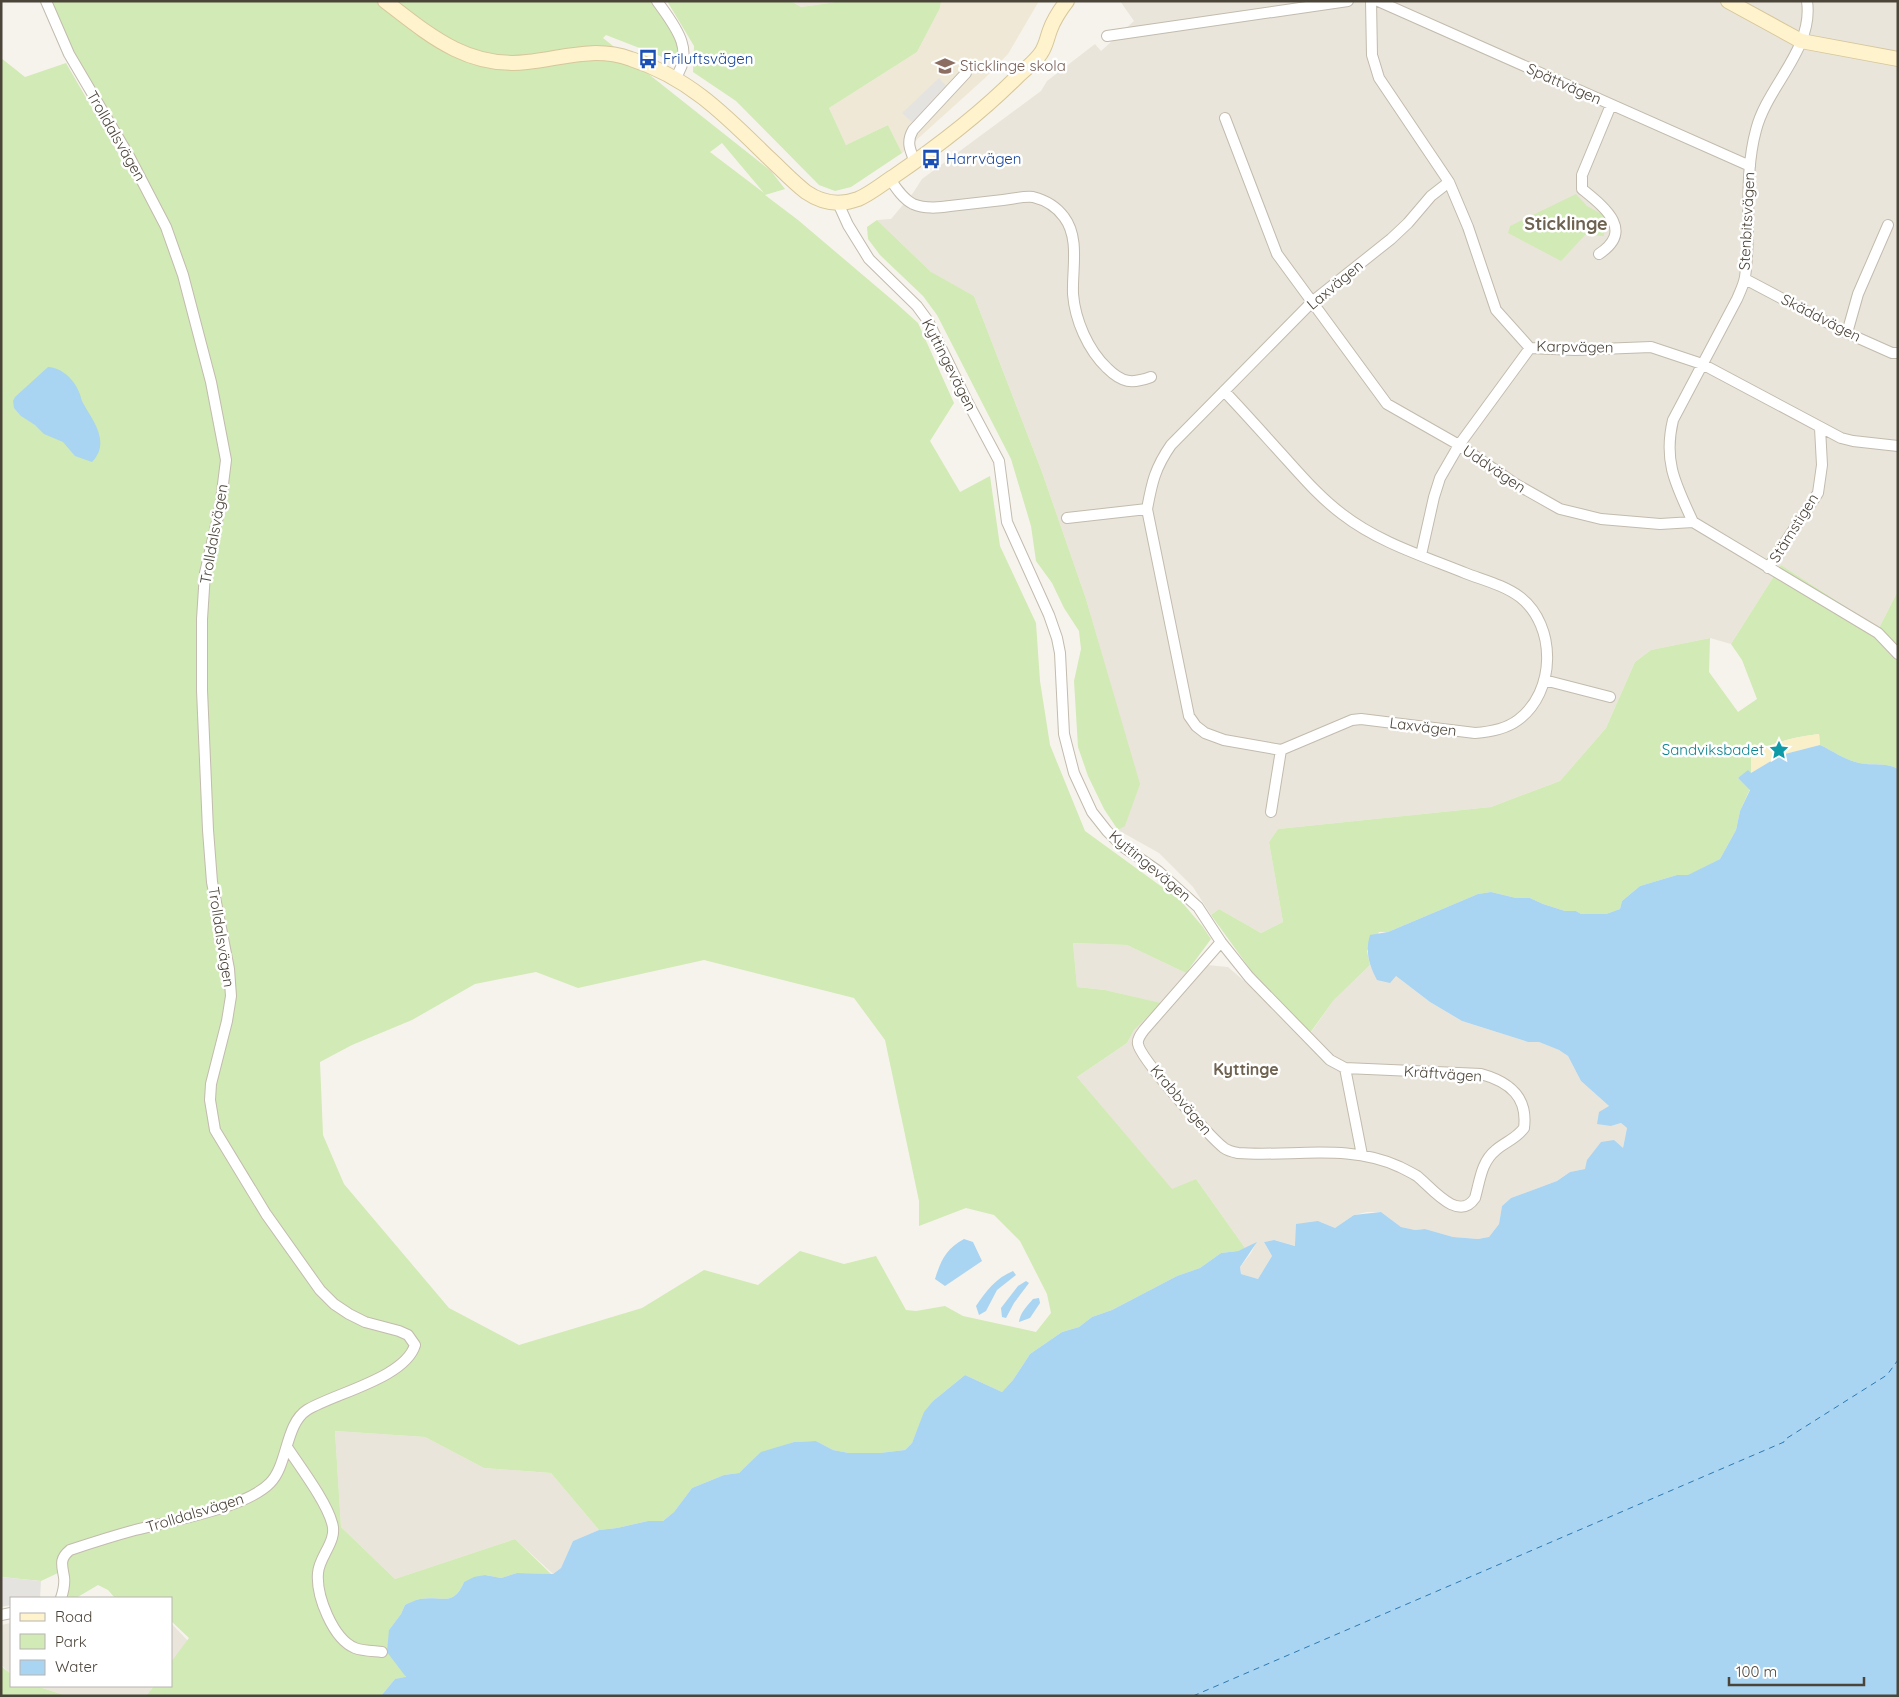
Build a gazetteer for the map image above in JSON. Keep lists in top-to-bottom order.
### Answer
{
  "streets": {
    "street": [
      "Spättvägen",
      "Trolldalsvägen",
      "Stenbitsvägen",
      "Laxvägen",
      "Skäddvägen",
      "Karpvägen",
      "Kyttingevägen",
      "Uddvägen",
      "Stämstigen",
      "Kräftvägen",
      "Krabbvägen"
    ]
  },
  "crossings": [
    ["Spättvägen", "Stenbitsvägen"],
    ["Stenbitsvägen", "Skäddvägen"],
    ["Stenbitsvägen", "Karpvägen"],
    ["Stenbitsvägen", "Uddvägen"],
    ["Laxvägen", "Karpvägen"],
    ["Laxvägen", "Uddvägen"],
    ["Karpvägen", "Stämstigen"],
    ["Kyttingevägen", "Krabbvägen"],
    ["Kräftvägen", "Krabbvägen"]
  ],
  "districts": ["Sticklinge", "Kyttinge"],
  "places": {
    "bus stop": ["Friluftsvägen", "Harrvägen"],
    "school or university": ["Sticklinge skola"],
    "place": ["Sandviksbadet"]
  },
  "legend": ["Road", "Park", "Water"],
  "scale_bar": "100 m"
}
